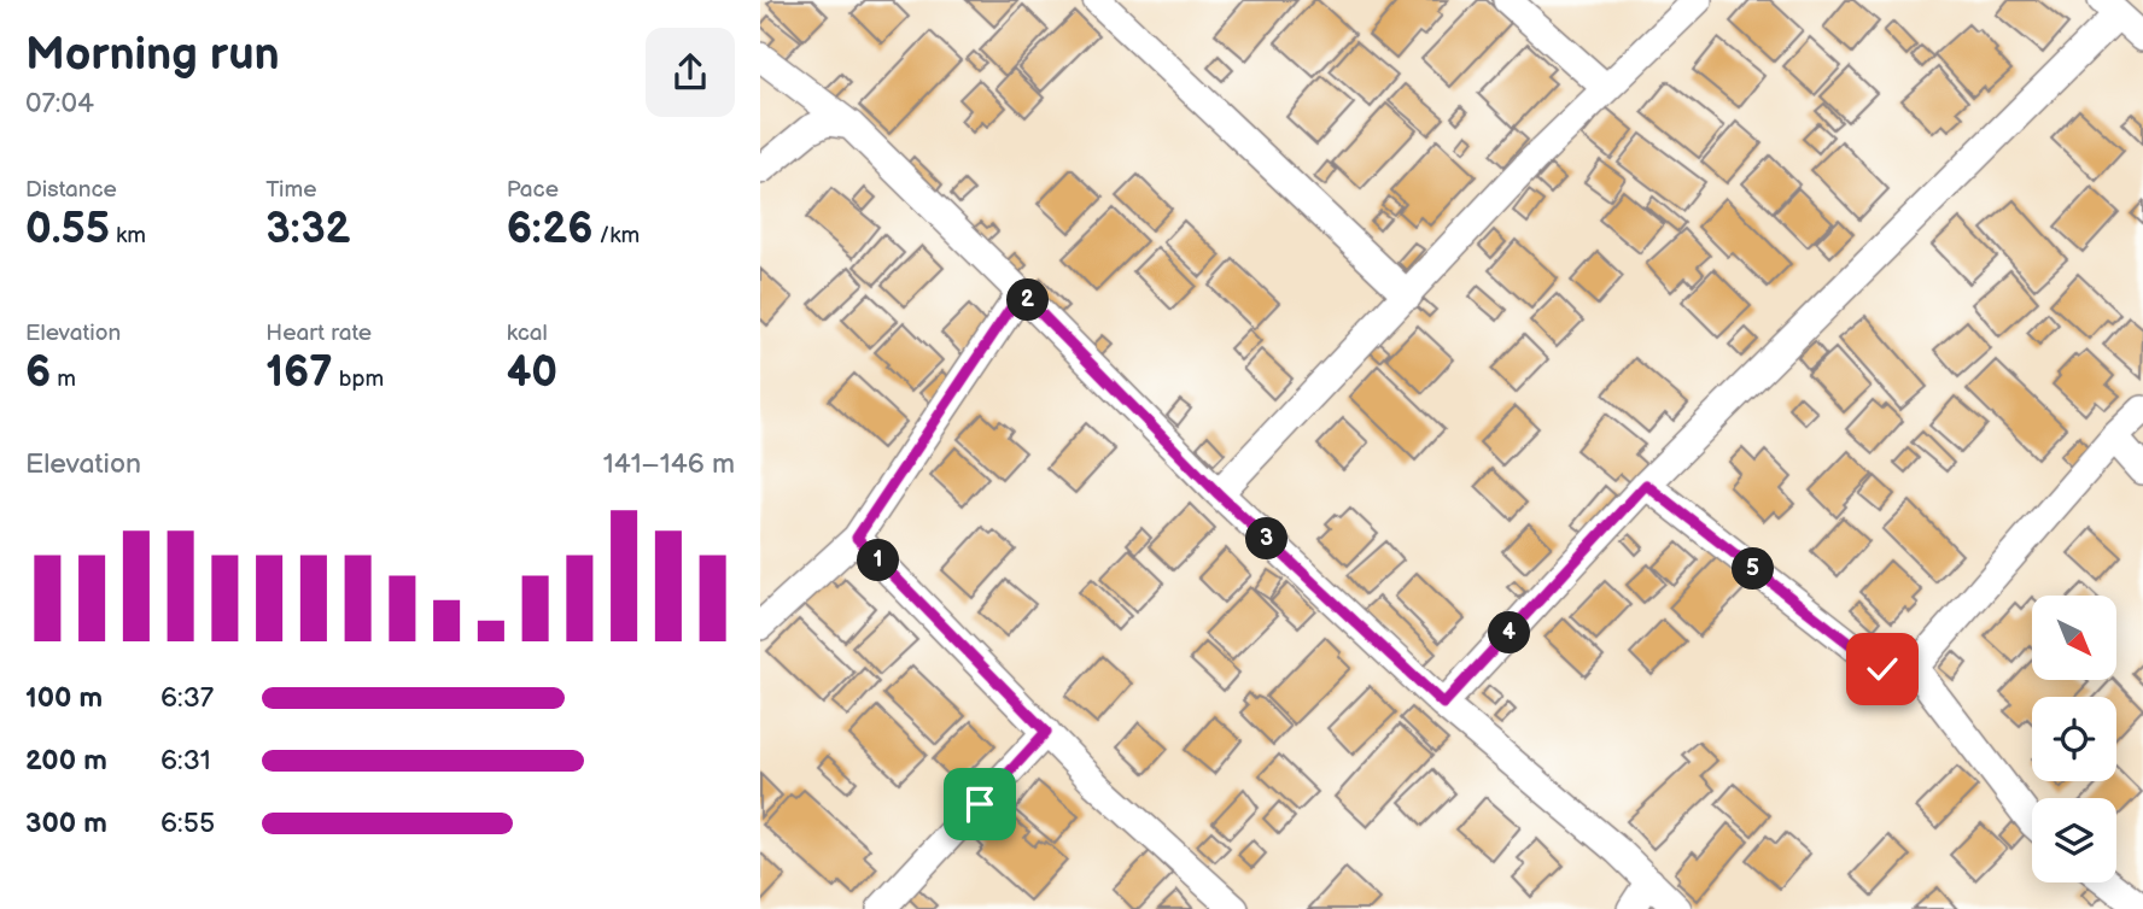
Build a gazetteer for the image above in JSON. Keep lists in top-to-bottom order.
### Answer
{
  "north": "bottom right",
  "page": {
    "heading": ["Morning run", "07:04"],
    "stats": [
      ["Distance", "0.55 km"],
      ["Time", "3:32"],
      ["Pace", "6:26 /km"],
      ["Elevation", "6 m"],
      ["Heart rate", "167 bpm"],
      ["kcal", "40"]
    ],
    "pins": [
      "2",
      "3",
      "1",
      "5",
      "4"
    ],
    "chart": ["Elevation", "141–146 m"],
    "list": [
      {
        "name": "100 m",
        "note": "6:37"
      },
      {
        "name": "200 m",
        "note": "6:31"
      },
      {
        "name": "300 m",
        "note": "6:55"
      }
    ]
  }
}
